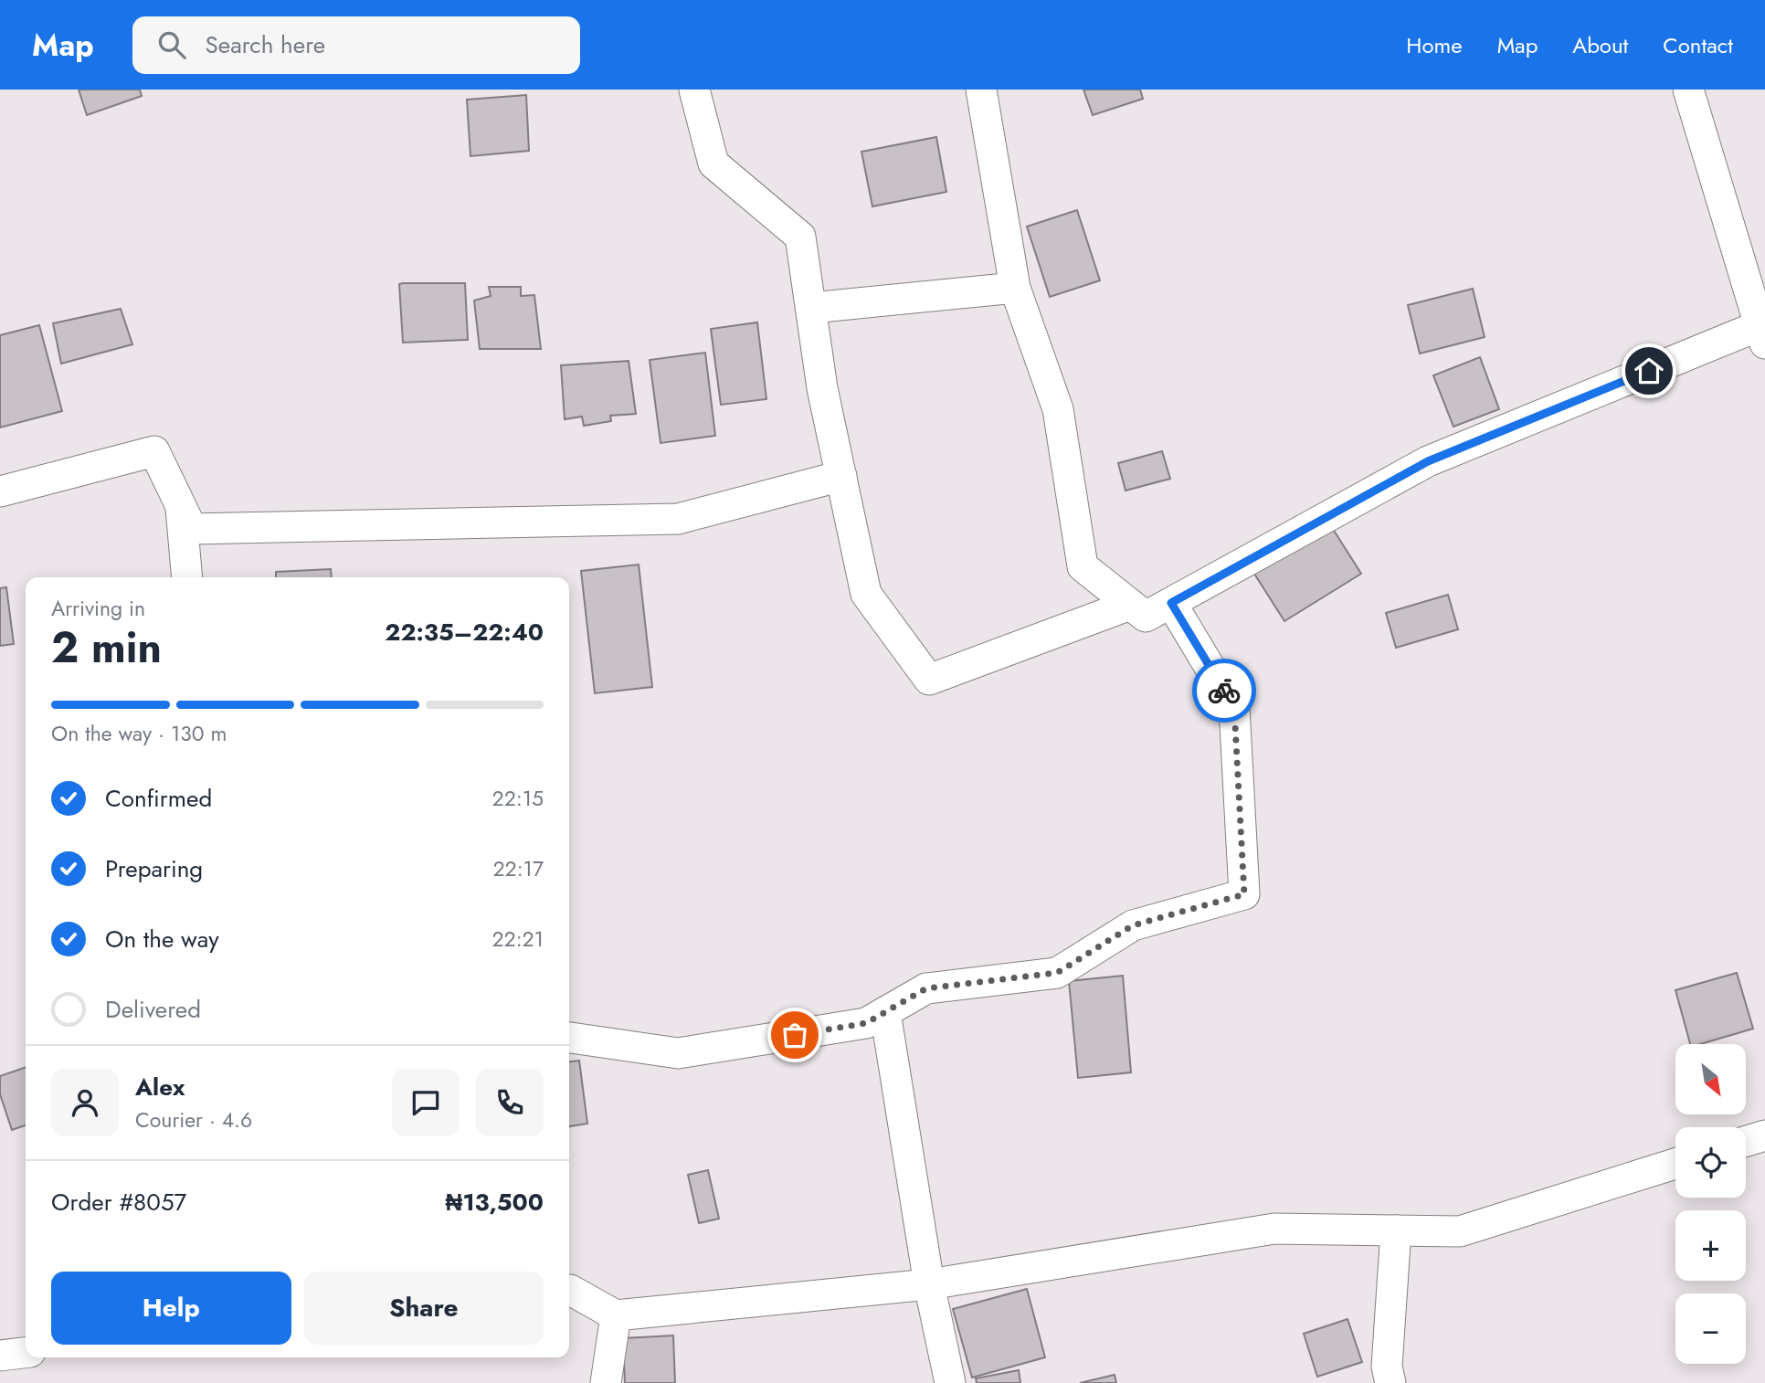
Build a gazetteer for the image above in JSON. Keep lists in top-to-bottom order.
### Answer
{
  "north": "bottom right",
  "page": {
    "header": "Map",
    "search": "Search here",
    "nav": [
      "Home",
      "Map",
      "About",
      "Contact"
    ],
    "heading": ["2 min", "Arriving in", "22:35–22:40"],
    "panel": [
      "Alex",
      "Courier · 4.6",
      "Order #8057",
      "₦13,500"
    ],
    "bar": "On the way · 130 m",
    "list": [
      ["Confirmed", "22:15"],
      ["Preparing", "22:17"],
      ["On the way", "22:21"],
      "Delivered"
    ],
    "map_buttons": ["+", "−"],
    "buttons": ["Help", "Share"]
  }
}
